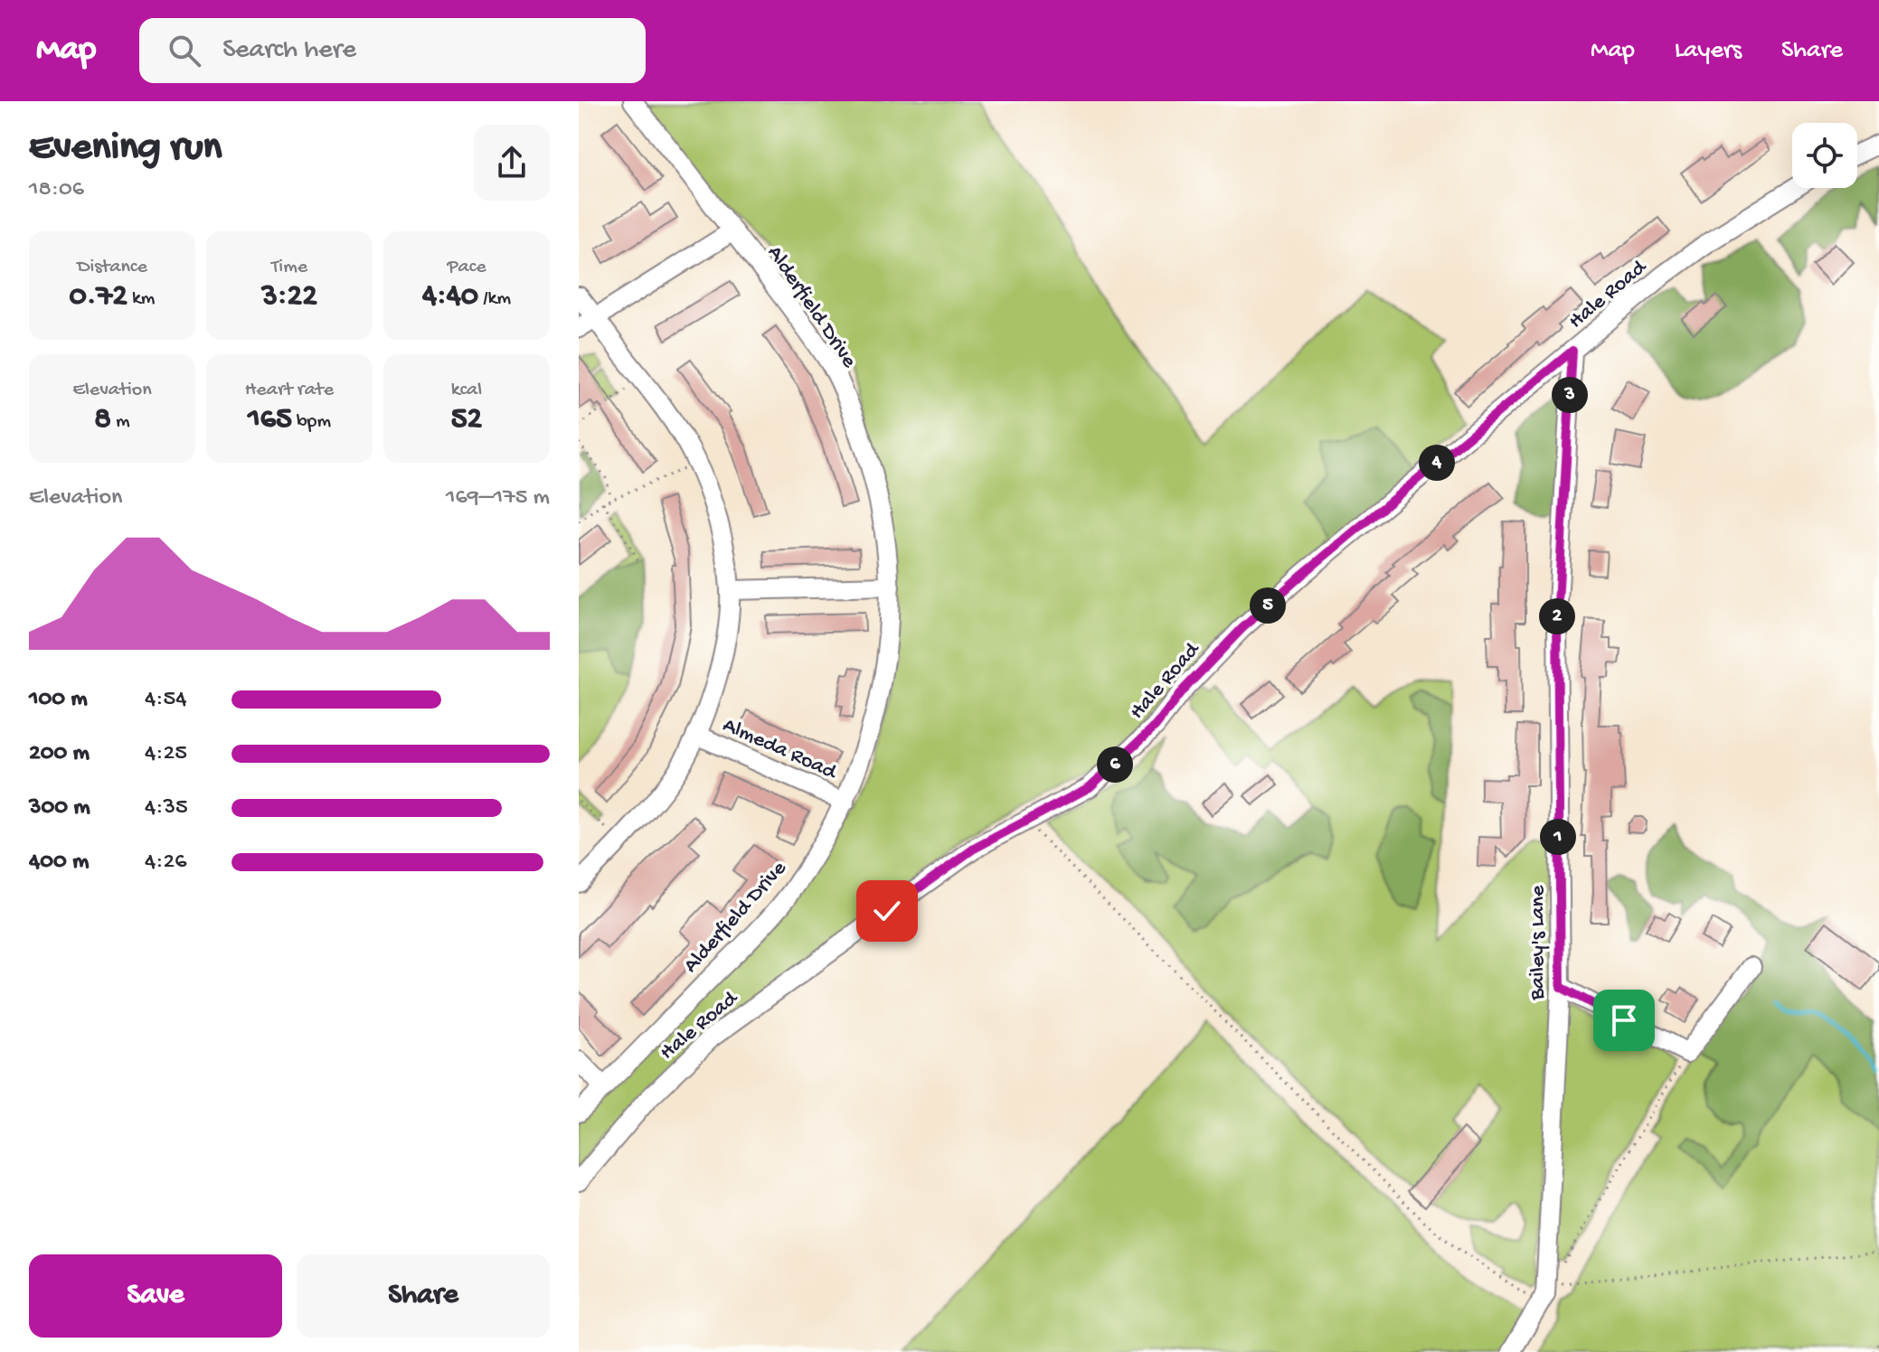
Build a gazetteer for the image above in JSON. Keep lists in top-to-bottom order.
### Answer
{
  "streets": {
    "street": [
      "Hale Road",
      "Alderfield Drive",
      "Almeda Road",
      "Bailey's Lane"
    ]
  },
  "crossings": [
    ["Hale Road", "Bailey's Lane"],
    ["Alderfield Drive", "Almeda Road"]
  ],
  "page": {
    "header": "Map",
    "search": "Search here",
    "nav": ["Map", "Layers", "Share"],
    "heading": ["Evening run", "18:06"],
    "stats": [
      ["Distance", "0.72 km"],
      ["Time", "3:22"],
      ["Pace", "4:40 /km"],
      ["Elevation", "8 m"],
      ["Heart rate", "165 bpm"],
      ["kcal", "52"]
    ],
    "pins": [
      "3",
      "4",
      "5",
      "2",
      "6",
      "1"
    ],
    "chart": ["Elevation", "169–175 m"],
    "list": [
      {
        "name": "100 m",
        "note": "4:54"
      },
      {
        "name": "200 m",
        "note": "4:25"
      },
      {
        "name": "300 m",
        "note": "4:35"
      },
      {
        "name": "400 m",
        "note": "4:26"
      }
    ],
    "buttons": ["Save", "Share"]
  }
}
